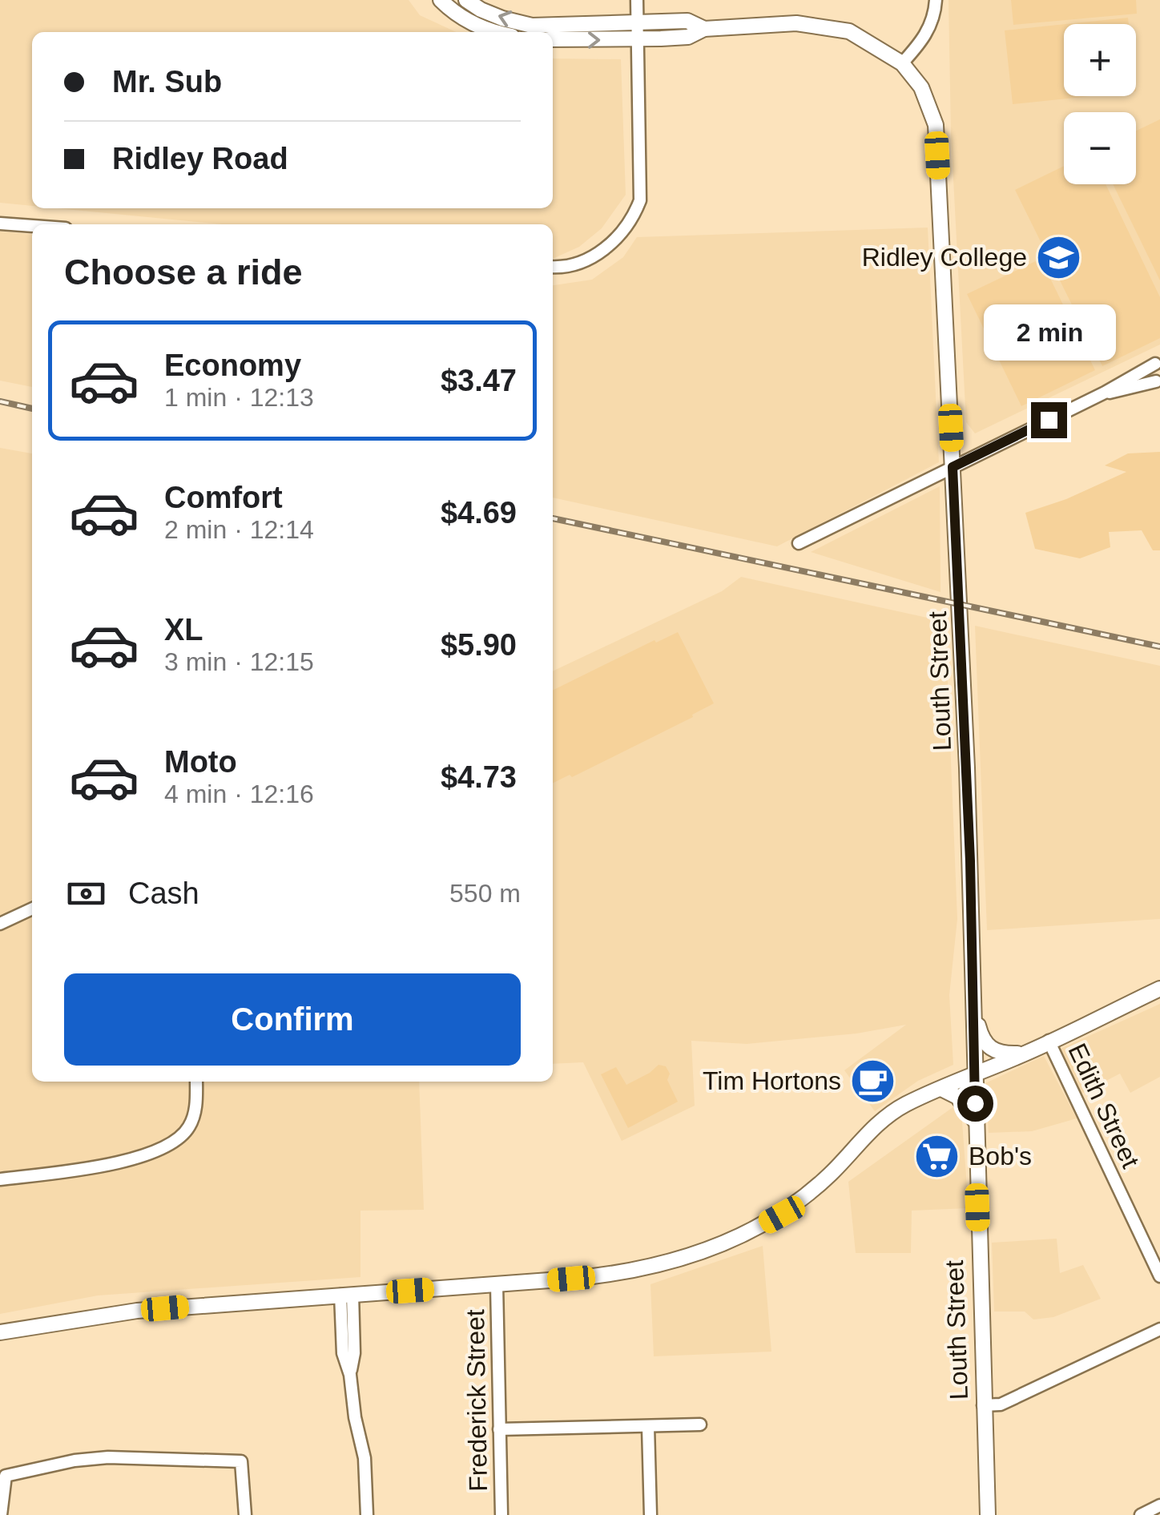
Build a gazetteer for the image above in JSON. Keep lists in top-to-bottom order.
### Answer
{
  "streets": {
    "main road": ["Louth Street"],
    "street": ["Edith Street", "Frederick Street"]
  },
  "places": {
    "school or university": ["Ridley College"],
    "cafe": ["Tim Hortons"],
    "supermarket": ["Bob's"]
  },
  "page": {
    "map_buttons": ["+", "−"],
    "banner": ["Mr. Sub", "Ridley Road"],
    "heading": "Choose a ride",
    "bubble": "2 min",
    "list": [
      {
        "name": "Economy",
        "note": "1 min · 12:13",
        "value": "$3.47"
      },
      {
        "name": "Comfort",
        "note": "2 min · 12:14",
        "value": "$4.69"
      },
      {
        "name": "XL",
        "note": "3 min · 12:15",
        "value": "$5.90"
      },
      {
        "name": "Moto",
        "note": "4 min · 12:16",
        "value": "$4.73"
      }
    ],
    "pay": ["Cash", "550 m"],
    "buttons": "Confirm"
  }
}
